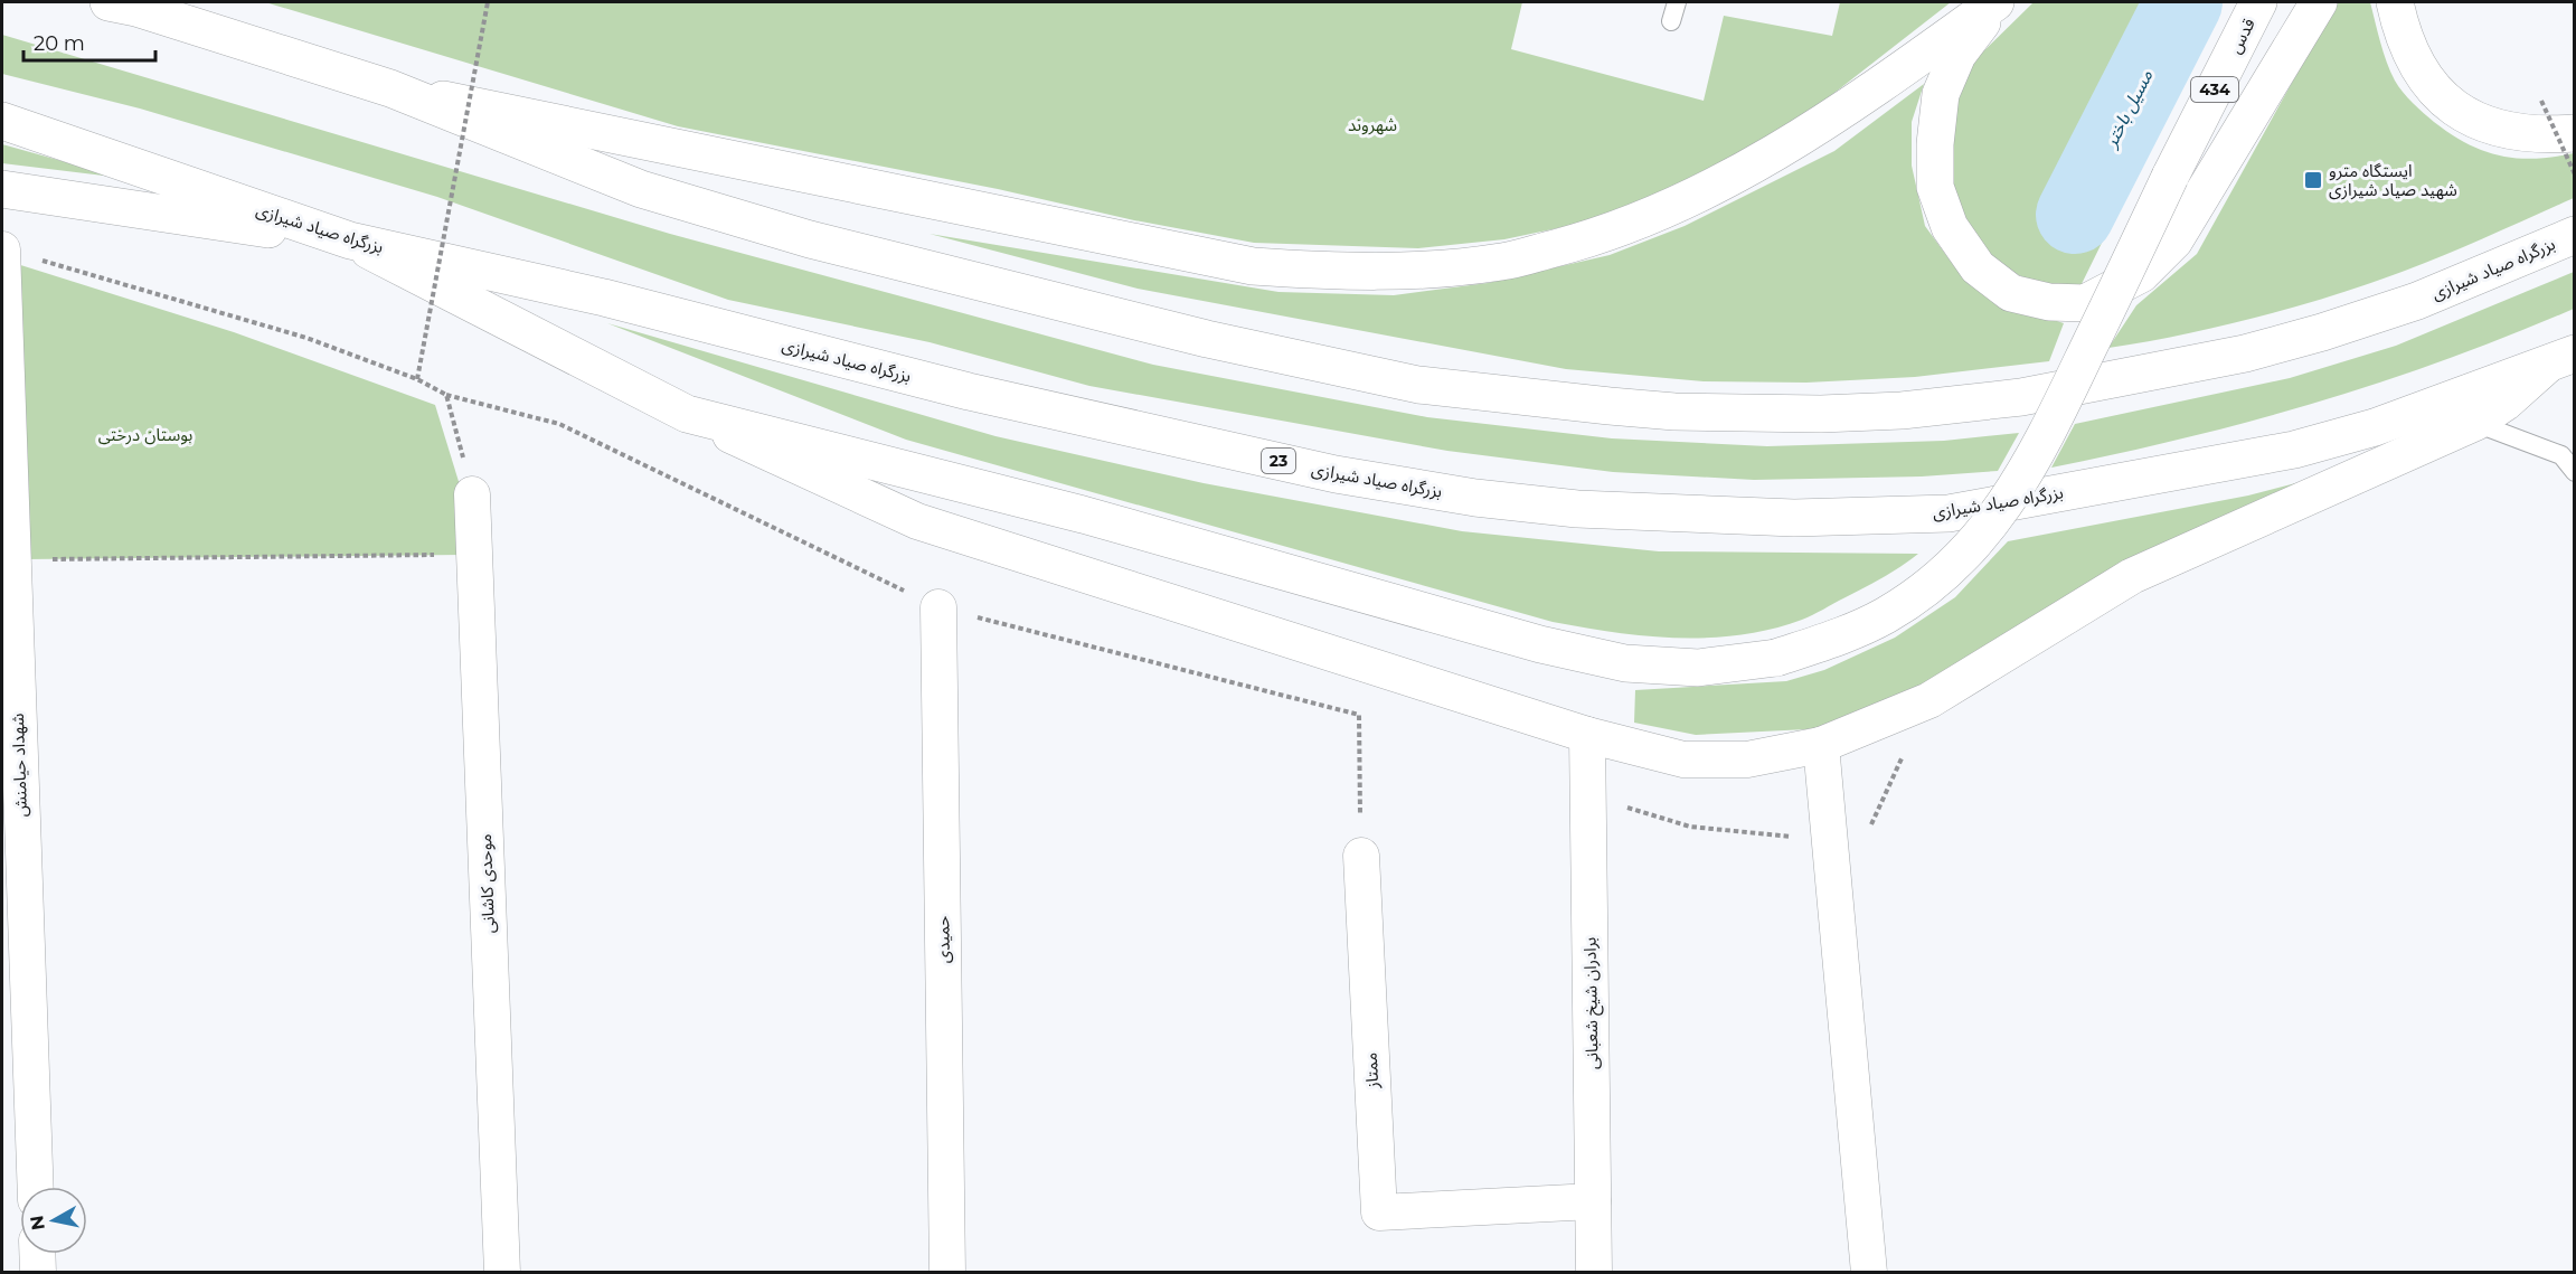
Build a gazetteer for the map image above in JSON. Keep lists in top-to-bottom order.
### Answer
{
  "streets": {
    "main road": [
      "قدس",
      "434",
      "بزرگراه صیاد شیرازی",
      "23"
    ],
    "street": [
      "شهداد حیامنش",
      "موحدی کاشانی",
      "حمیدی",
      "برادران شیخ شعبانی",
      "ممتاز"
    ]
  },
  "crossings": [
    ["قدس", "بزرگراه صیاد شیرازی"],
    ["برادران شیخ شعبانی", "ممتاز"]
  ],
  "water": ["مسیل باختر"],
  "parks": ["شهروند", "بوستان درختی"],
  "places": {
    "transit": ["ایستگاه مترو شهید صیاد شیرازی"]
  },
  "scale_bar": "20 m",
  "north": "left"
}
